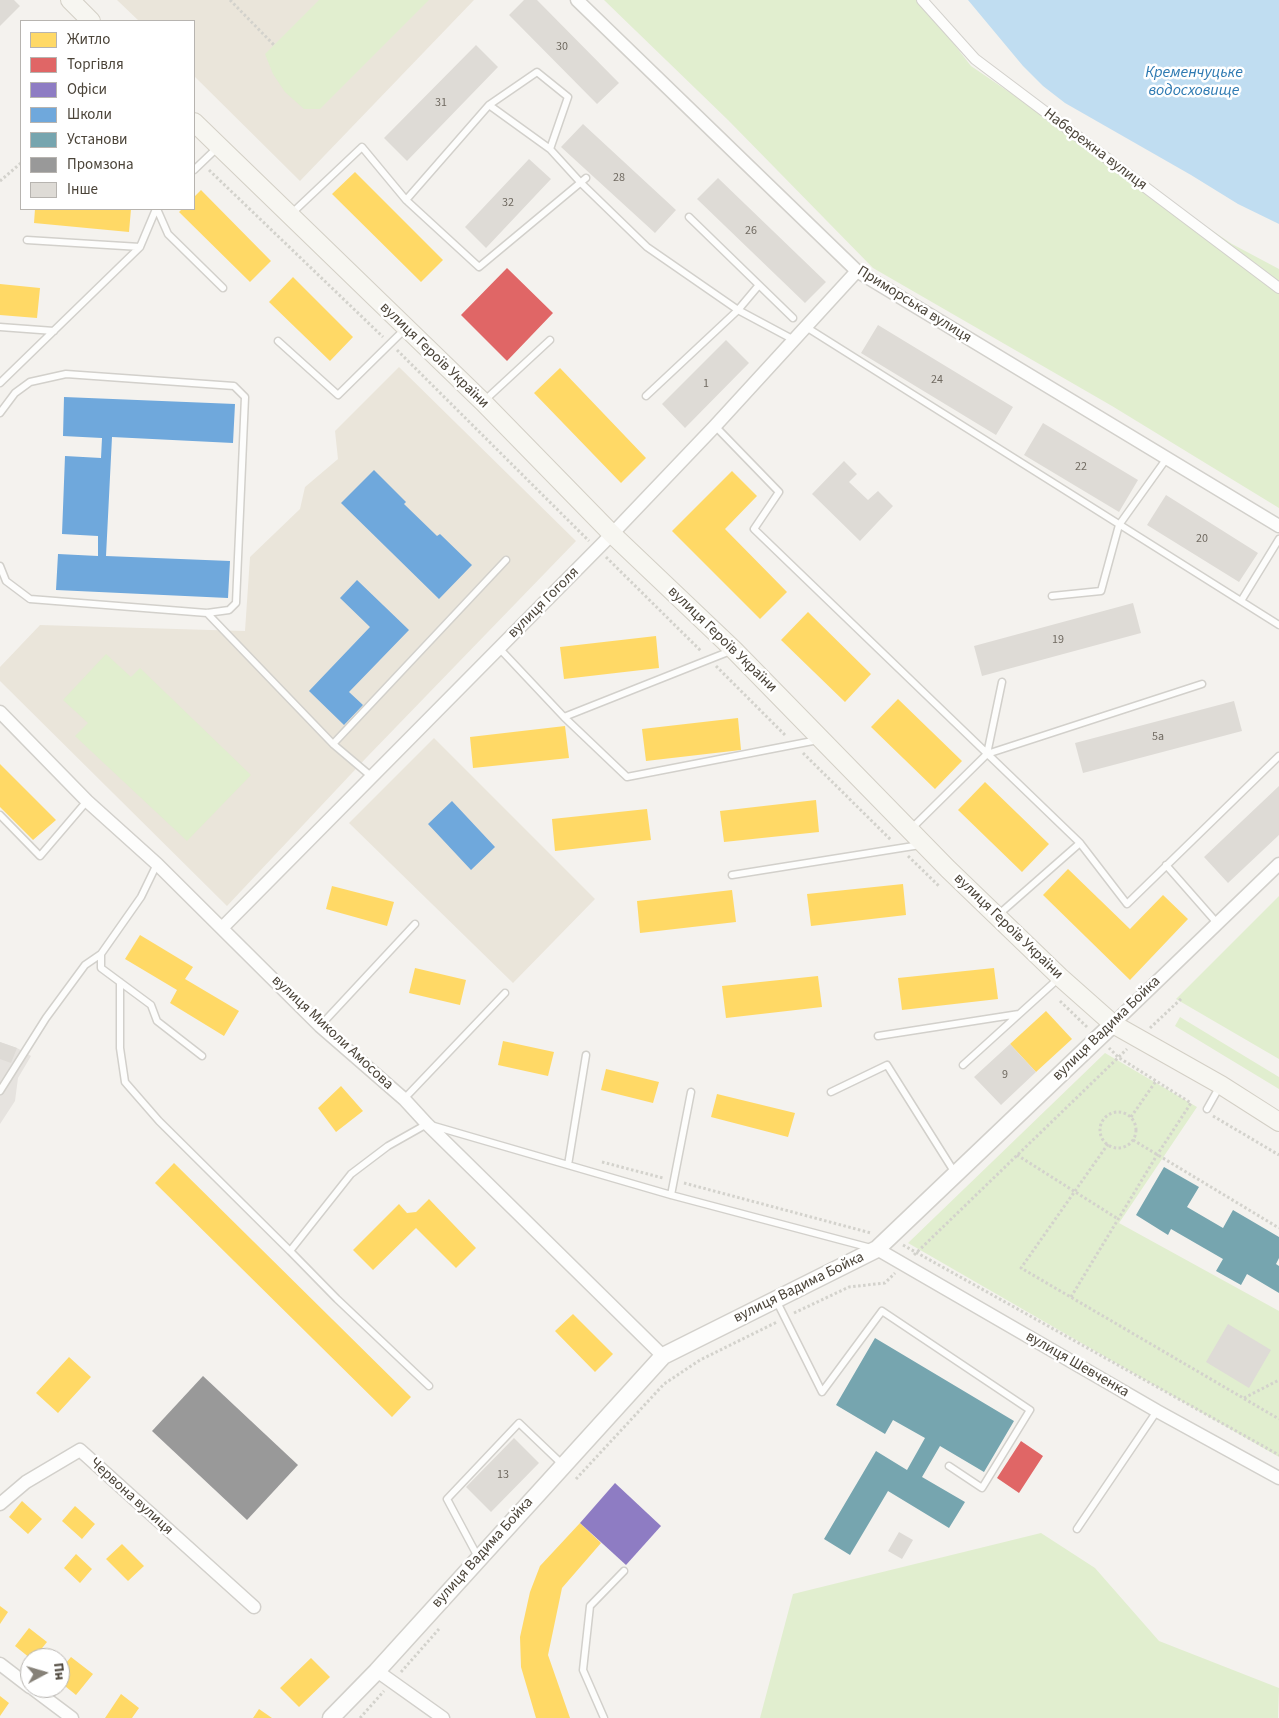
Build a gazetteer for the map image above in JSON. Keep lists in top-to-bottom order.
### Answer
{
  "streets": {
    "main road": ["вулиця Героїв України"],
    "street": [
      "Набережна вулиця",
      "Приморська вулиця",
      "вулиця Гоголя",
      "вулиця Вадима Бойка",
      "вулиця Миколи Амосова",
      "вулиця Шевченка",
      "Червона вулиця"
    ]
  },
  "crossings": [
    ["Приморська вулиця", "вулиця Гоголя"],
    ["вулиця Героїв України", "вулиця Гоголя"],
    ["вулиця Героїв України", "вулиця Вадима Бойка"],
    ["вулиця Гоголя", "вулиця Миколи Амосова"],
    ["вулиця Вадима Бойка", "вулиця Миколи Амосова"],
    ["вулиця Вадима Бойка", "вулиця Шевченка"]
  ],
  "water": ["Кременчуцьке водосховище"],
  "house_numbers": [
    "30",
    "31",
    "28",
    "32",
    "26",
    "24",
    "1",
    "22",
    "20",
    "19",
    "5а",
    "9",
    "13"
  ],
  "legend": [
    "Житло",
    "Торгівля",
    "Офіси",
    "Школи",
    "Установи",
    "Промзона",
    "Інше"
  ],
  "north": "right"
}
